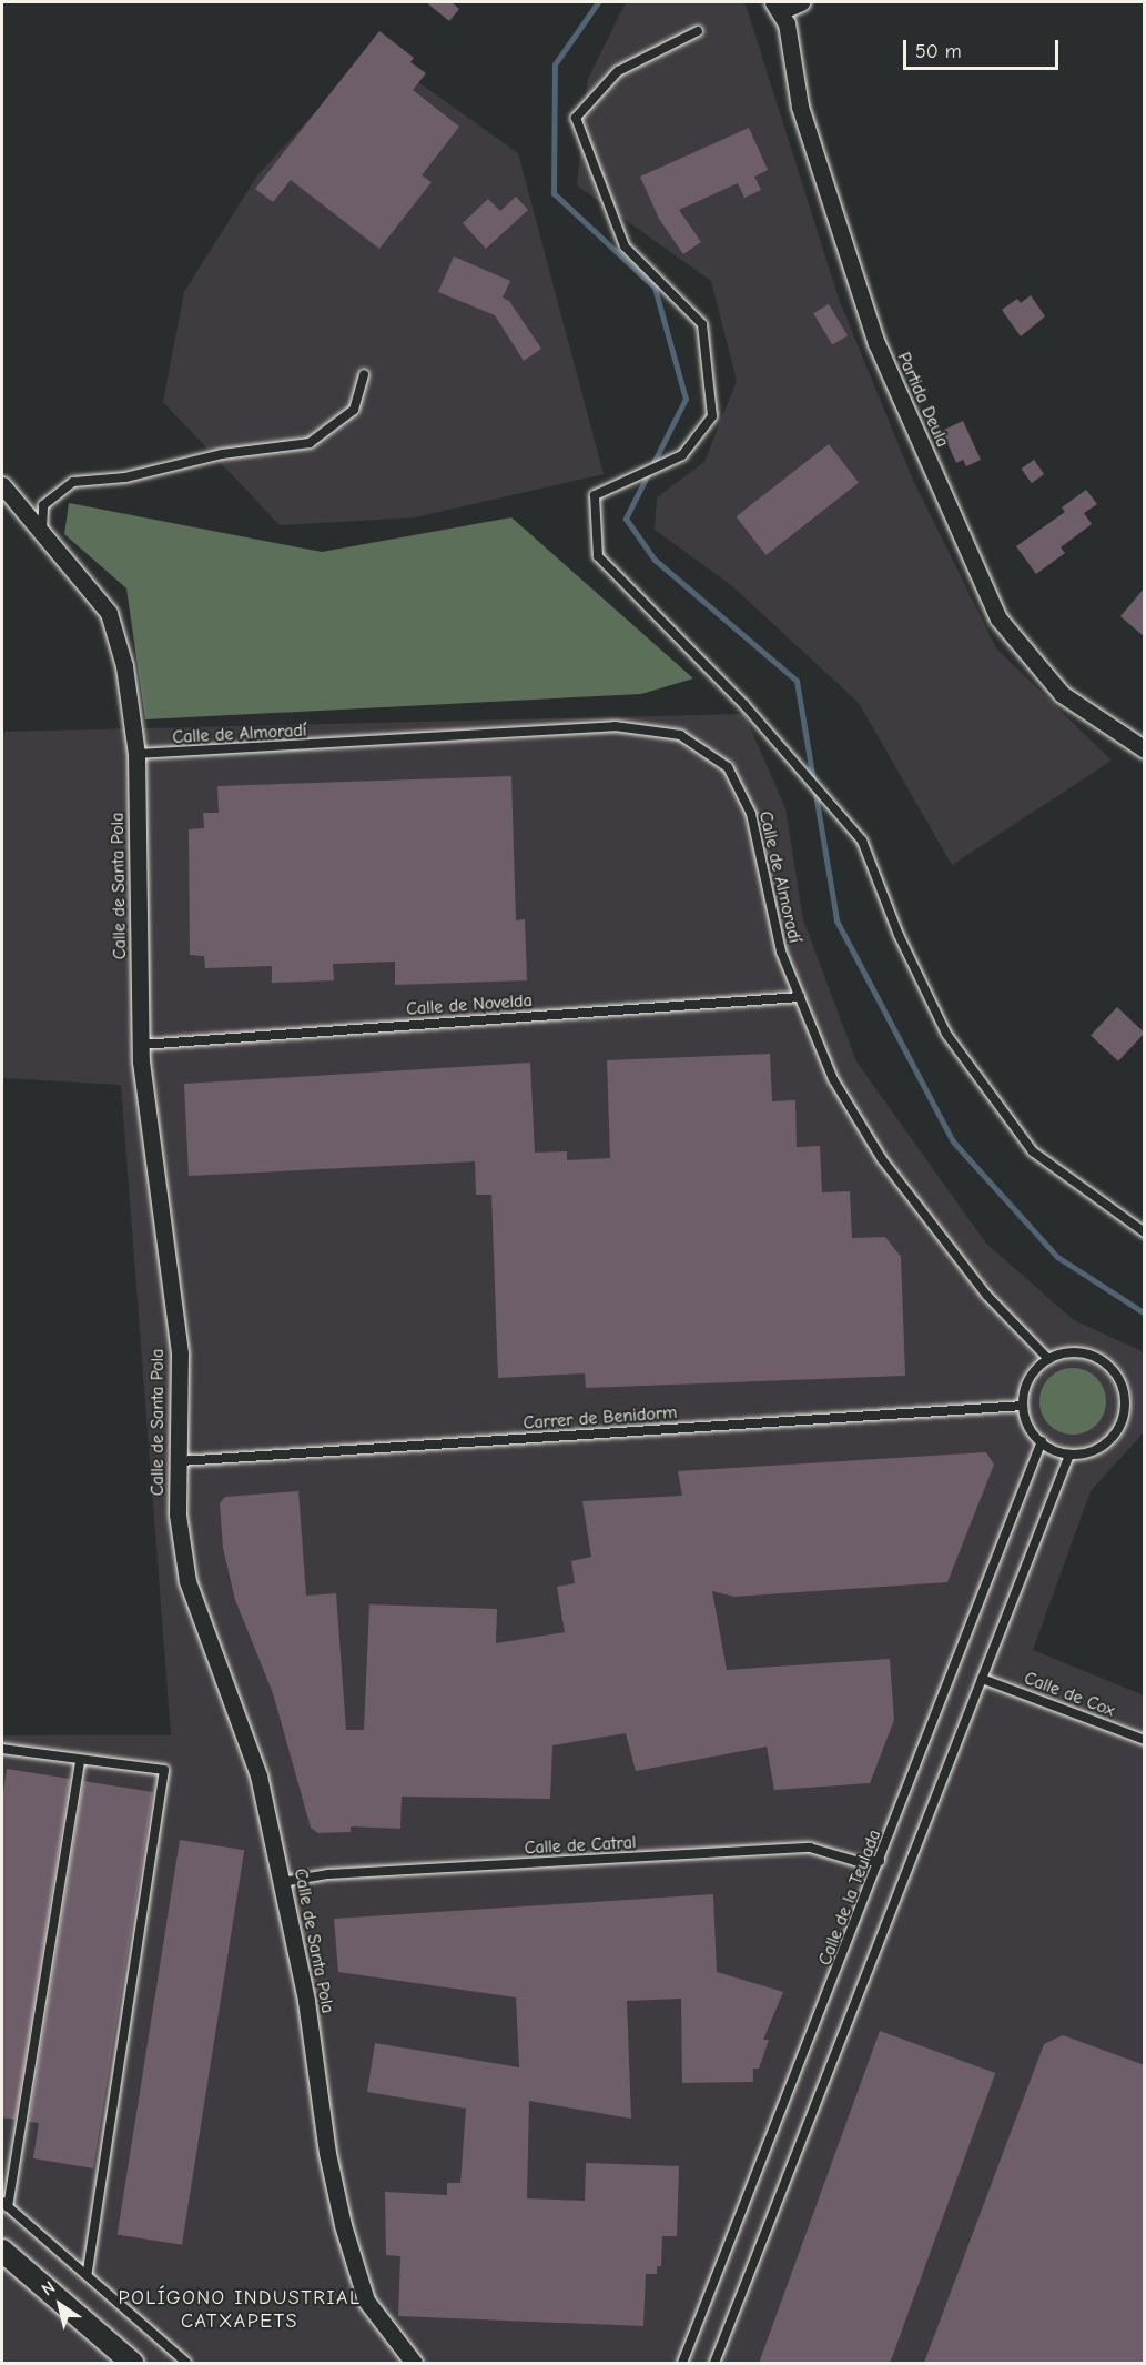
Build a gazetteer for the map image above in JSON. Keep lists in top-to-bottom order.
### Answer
{
  "streets": {
    "street": ["Partida Deula", "Calle de Santa Pola"],
    "lane": [
      "Calle de Almoradí",
      "Calle de Novelda",
      "Carrer de Benidorm",
      "Calle de Cox",
      "Calle de Catral",
      "Calle de la Teulada"
    ]
  },
  "crossings": [
    ["Calle de Almoradí", "Calle de Santa Pola"],
    ["Calle de Almoradí", "Calle de Novelda"],
    ["Calle de Almoradí", "Carrer de Benidorm"],
    ["Calle de Almoradí", "Calle de la Teulada"],
    ["Calle de Santa Pola", "Calle de Novelda"],
    ["Calle de Santa Pola", "Carrer de Benidorm"],
    ["Calle de Santa Pola", "Calle de Catral"],
    ["Carrer de Benidorm", "Calle de la Teulada"],
    ["Calle de Catral", "Calle de la Teulada"]
  ],
  "districts": ["POLÍGONO INDUSTRIAL CATXAPETS"],
  "scale_bar": "50 m",
  "north": "top left"
}
